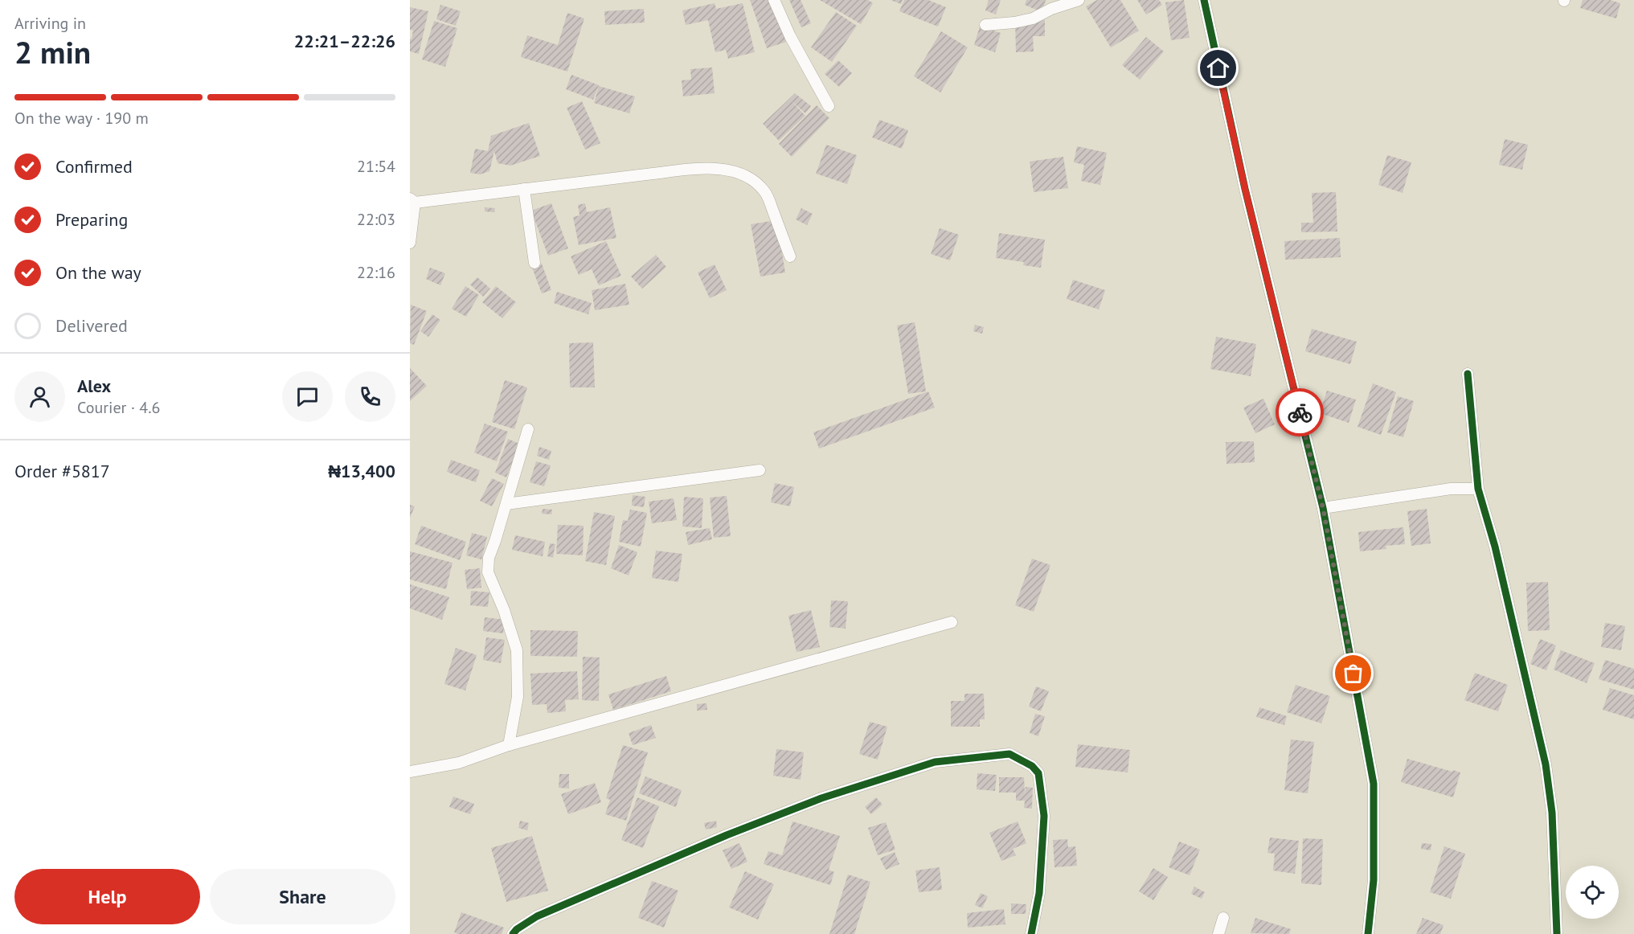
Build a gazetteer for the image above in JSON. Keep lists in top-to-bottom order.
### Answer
{
  "page": {
    "heading": ["2 min", "Arriving in", "22:21–22:26"],
    "panel": [
      "Alex",
      "Courier · 4.6",
      "Order #5817",
      "₦13,400"
    ],
    "bar": "On the way · 190 m",
    "list": [
      ["Confirmed", "21:54"],
      ["Preparing", "22:03"],
      ["On the way", "22:16"],
      "Delivered"
    ],
    "buttons": ["Help", "Share"]
  }
}
